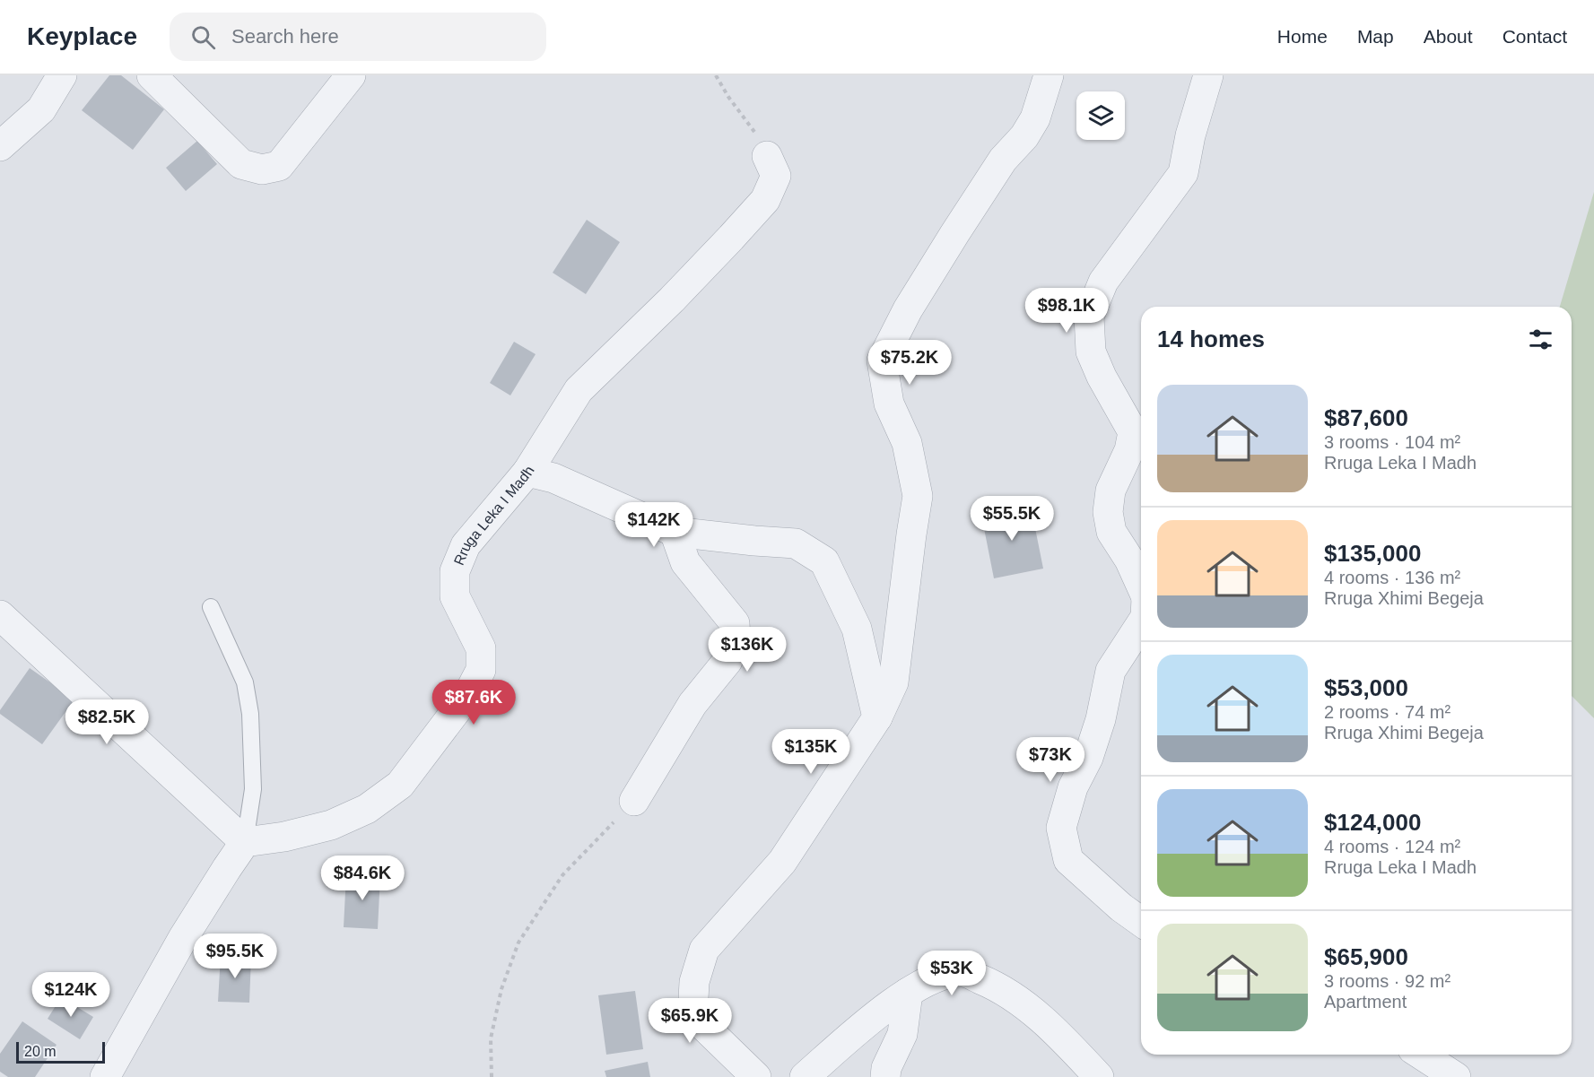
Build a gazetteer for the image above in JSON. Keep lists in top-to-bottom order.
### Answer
{
  "streets": {
    "street": ["Rruga Leka I Madh"]
  },
  "scale_bar": "20 m",
  "page": {
    "header": "Keyplace",
    "search": "Search here",
    "nav": [
      "Home",
      "Map",
      "About",
      "Contact"
    ],
    "price": [
      "$98.1K",
      "$75.2K",
      "$55.5K",
      "$142K",
      "$136K",
      "$87.6K",
      "$82.5K",
      "$135K",
      "$73K",
      "$84.6K",
      "$95.5K",
      "$53K",
      "$124K",
      "$65.9K"
    ],
    "heading": "14 homes",
    "list": [
      {
        "name": "$87,600",
        "note": "3 rooms · 104 m² · Rruga Leka I Madh"
      },
      {
        "name": "$135,000",
        "note": "4 rooms · 136 m² · Rruga Xhimi Begeja"
      },
      {
        "name": "$53,000",
        "note": "2 rooms · 74 m² · Rruga Xhimi Begeja"
      },
      {
        "name": "$124,000",
        "note": "4 rooms · 124 m² · Rruga Leka I Madh"
      },
      {
        "name": "$65,900",
        "note": "3 rooms · 92 m² · Apartment"
      }
    ],
    "scale": "20 m"
  }
}
